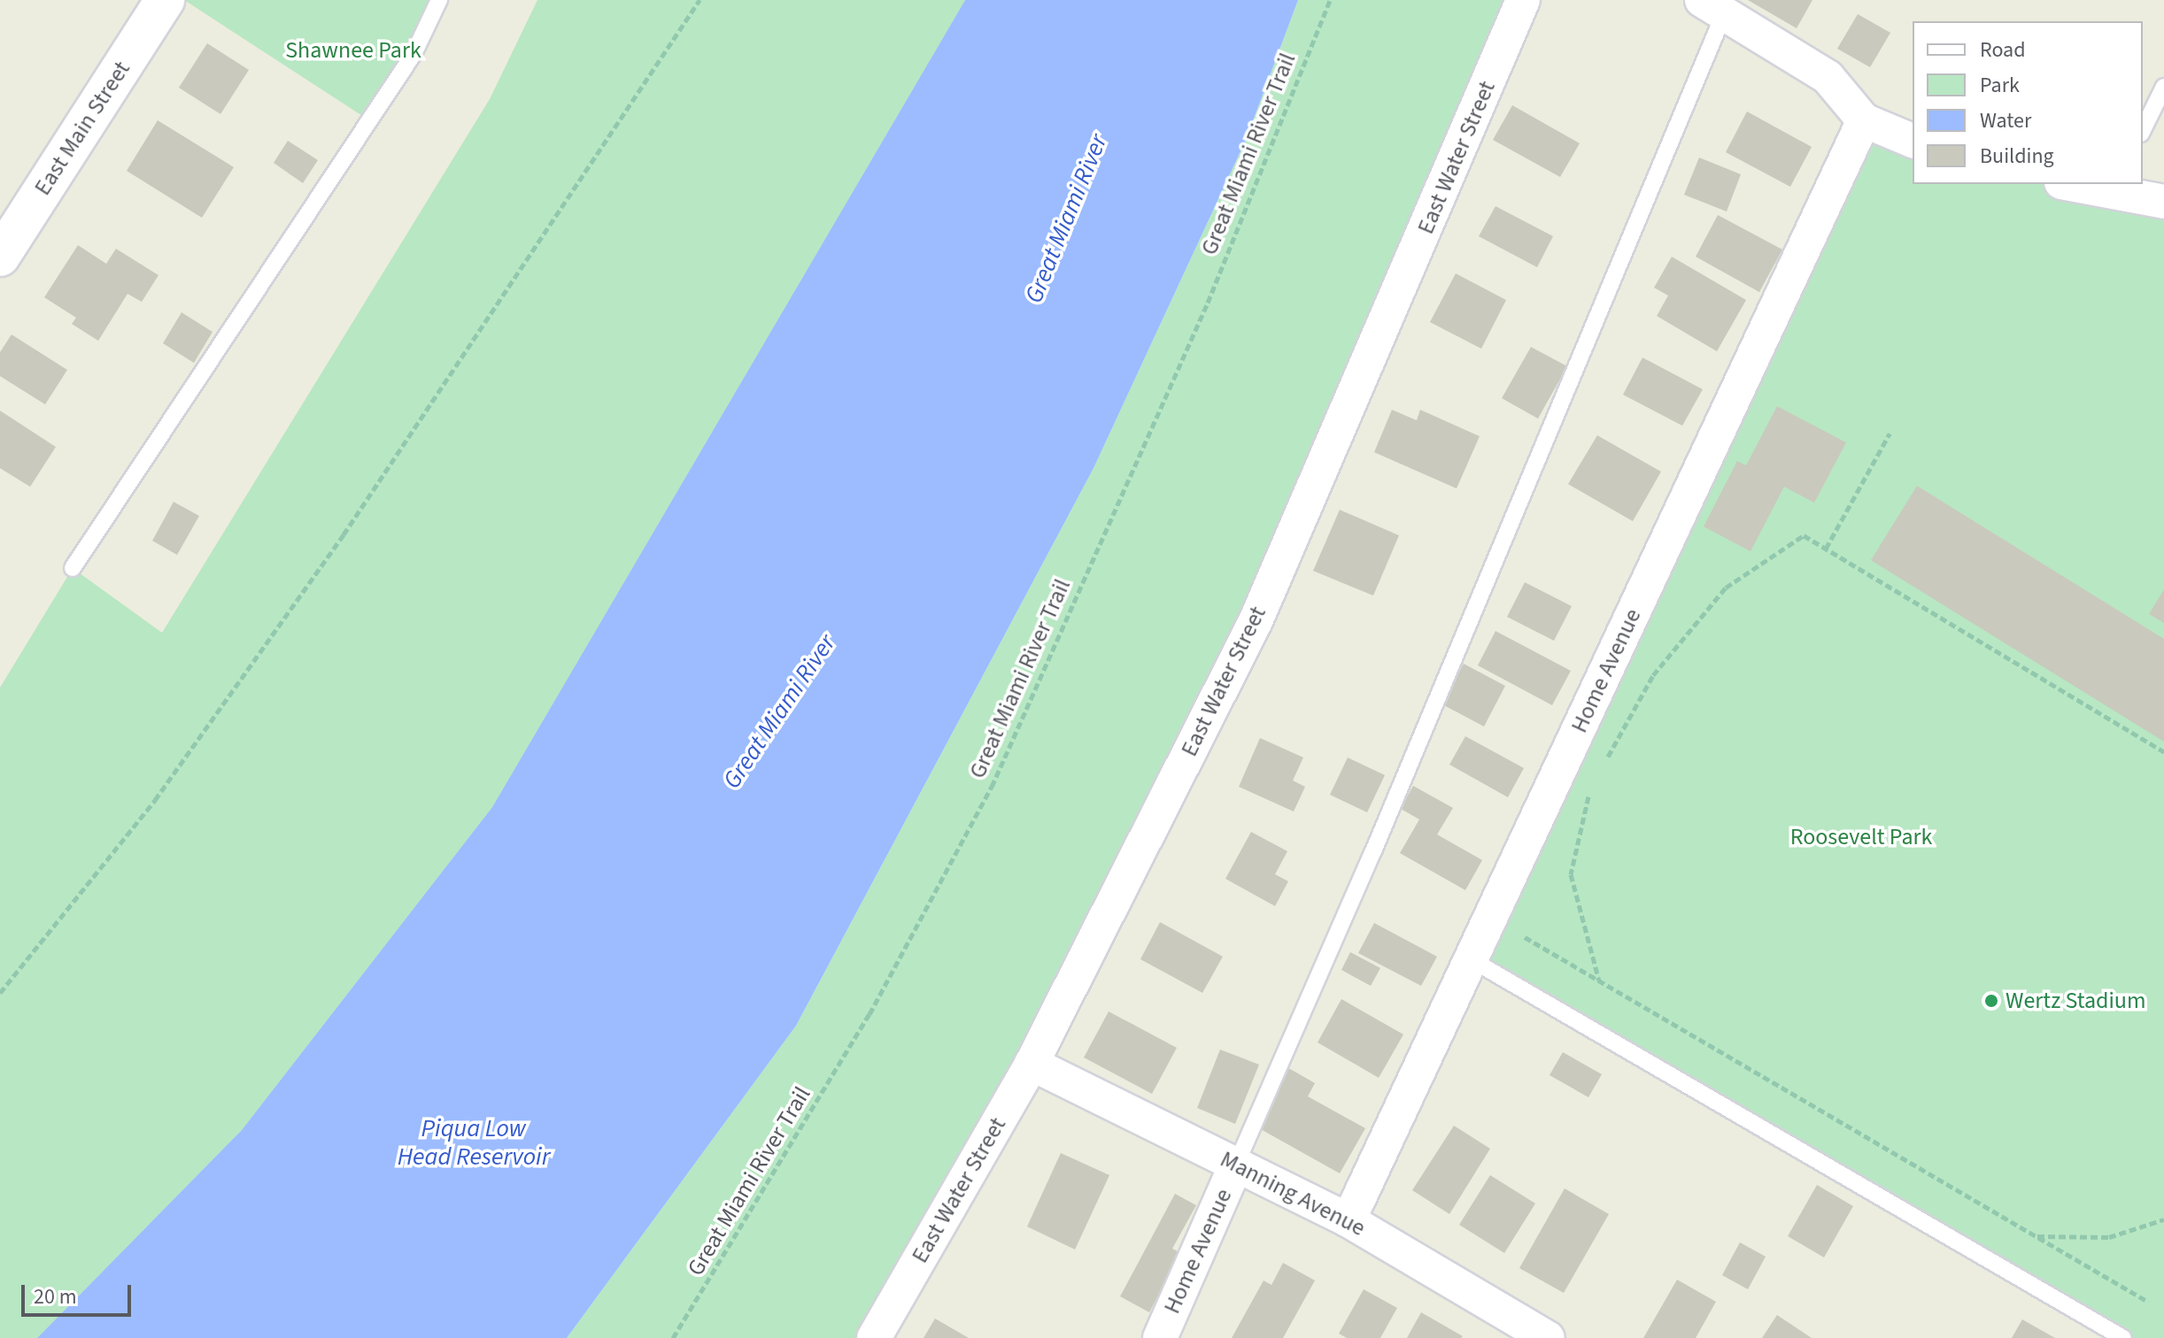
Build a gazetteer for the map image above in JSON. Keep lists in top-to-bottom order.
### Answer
{
  "streets": {
    "street": [
      "East Main Street",
      "East Water Street",
      "Home Avenue",
      "Manning Avenue"
    ],
    "path": ["Great Miami River Trail"]
  },
  "crossings": [
    ["East Water Street", "Manning Avenue"],
    ["Home Avenue", "Manning Avenue"]
  ],
  "water": ["Great Miami River", "Piqua Low Head Reservoir"],
  "parks": ["Shawnee Park", "Roosevelt Park"],
  "places": ["Wertz Stadium"],
  "legend": [
    "Road",
    "Park",
    "Water",
    "Building"
  ],
  "scale_bar": "20 m"
}
